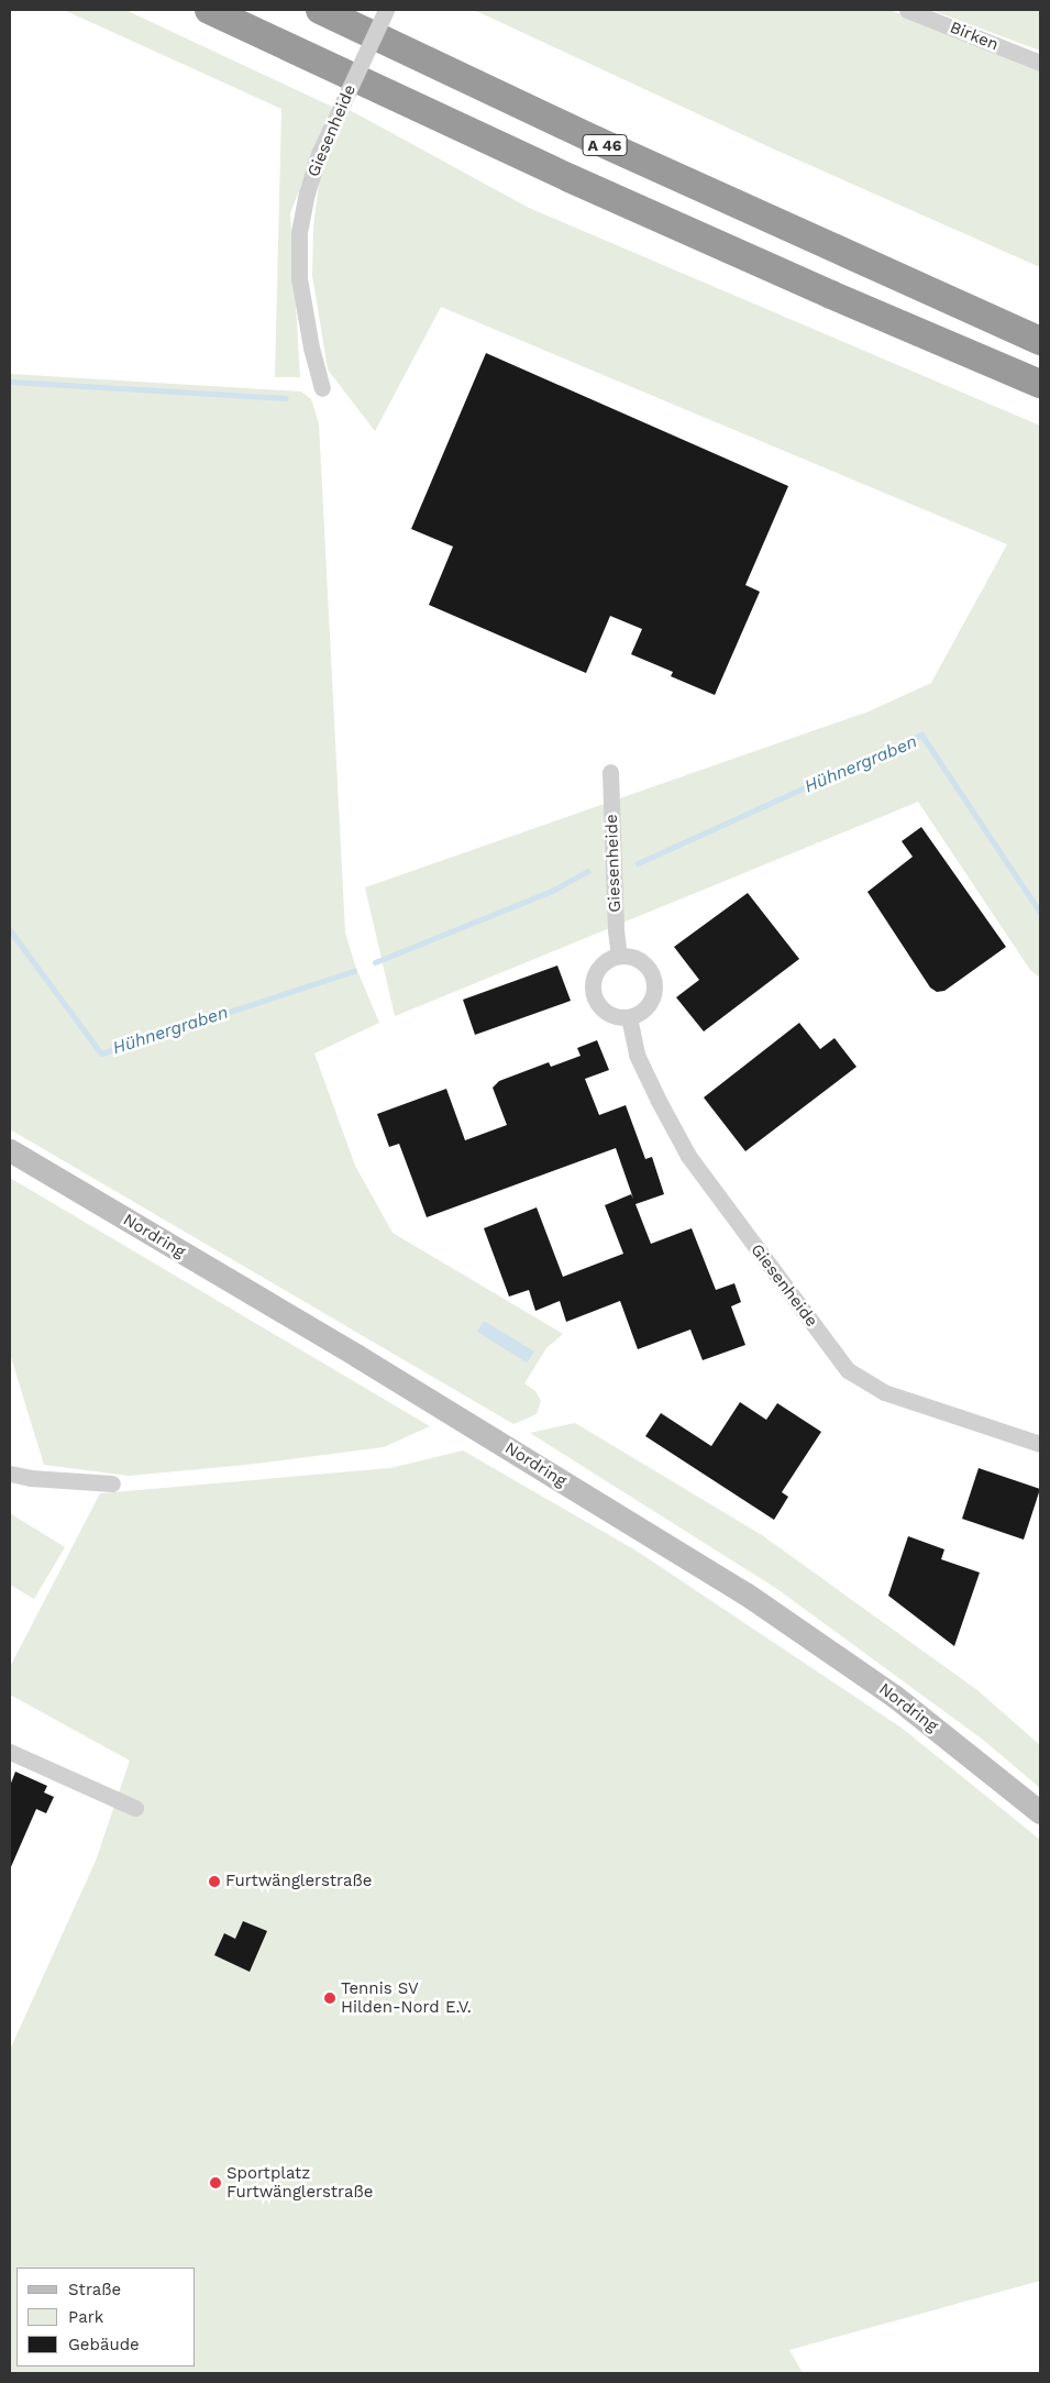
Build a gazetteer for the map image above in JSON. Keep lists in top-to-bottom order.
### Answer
{
  "streets": {
    "highway": ["A 46"],
    "main road": ["Nordring"],
    "street": ["Birken", "Giesenheide"]
  },
  "water": ["Hühnergraben"],
  "places": ["Furtwänglerstraße", "Tennis SV Hilden-Nord E.V.", "Sportplatz Furtwänglerstraße"],
  "legend": ["Straße", "Park", "Gebäude"]
}
